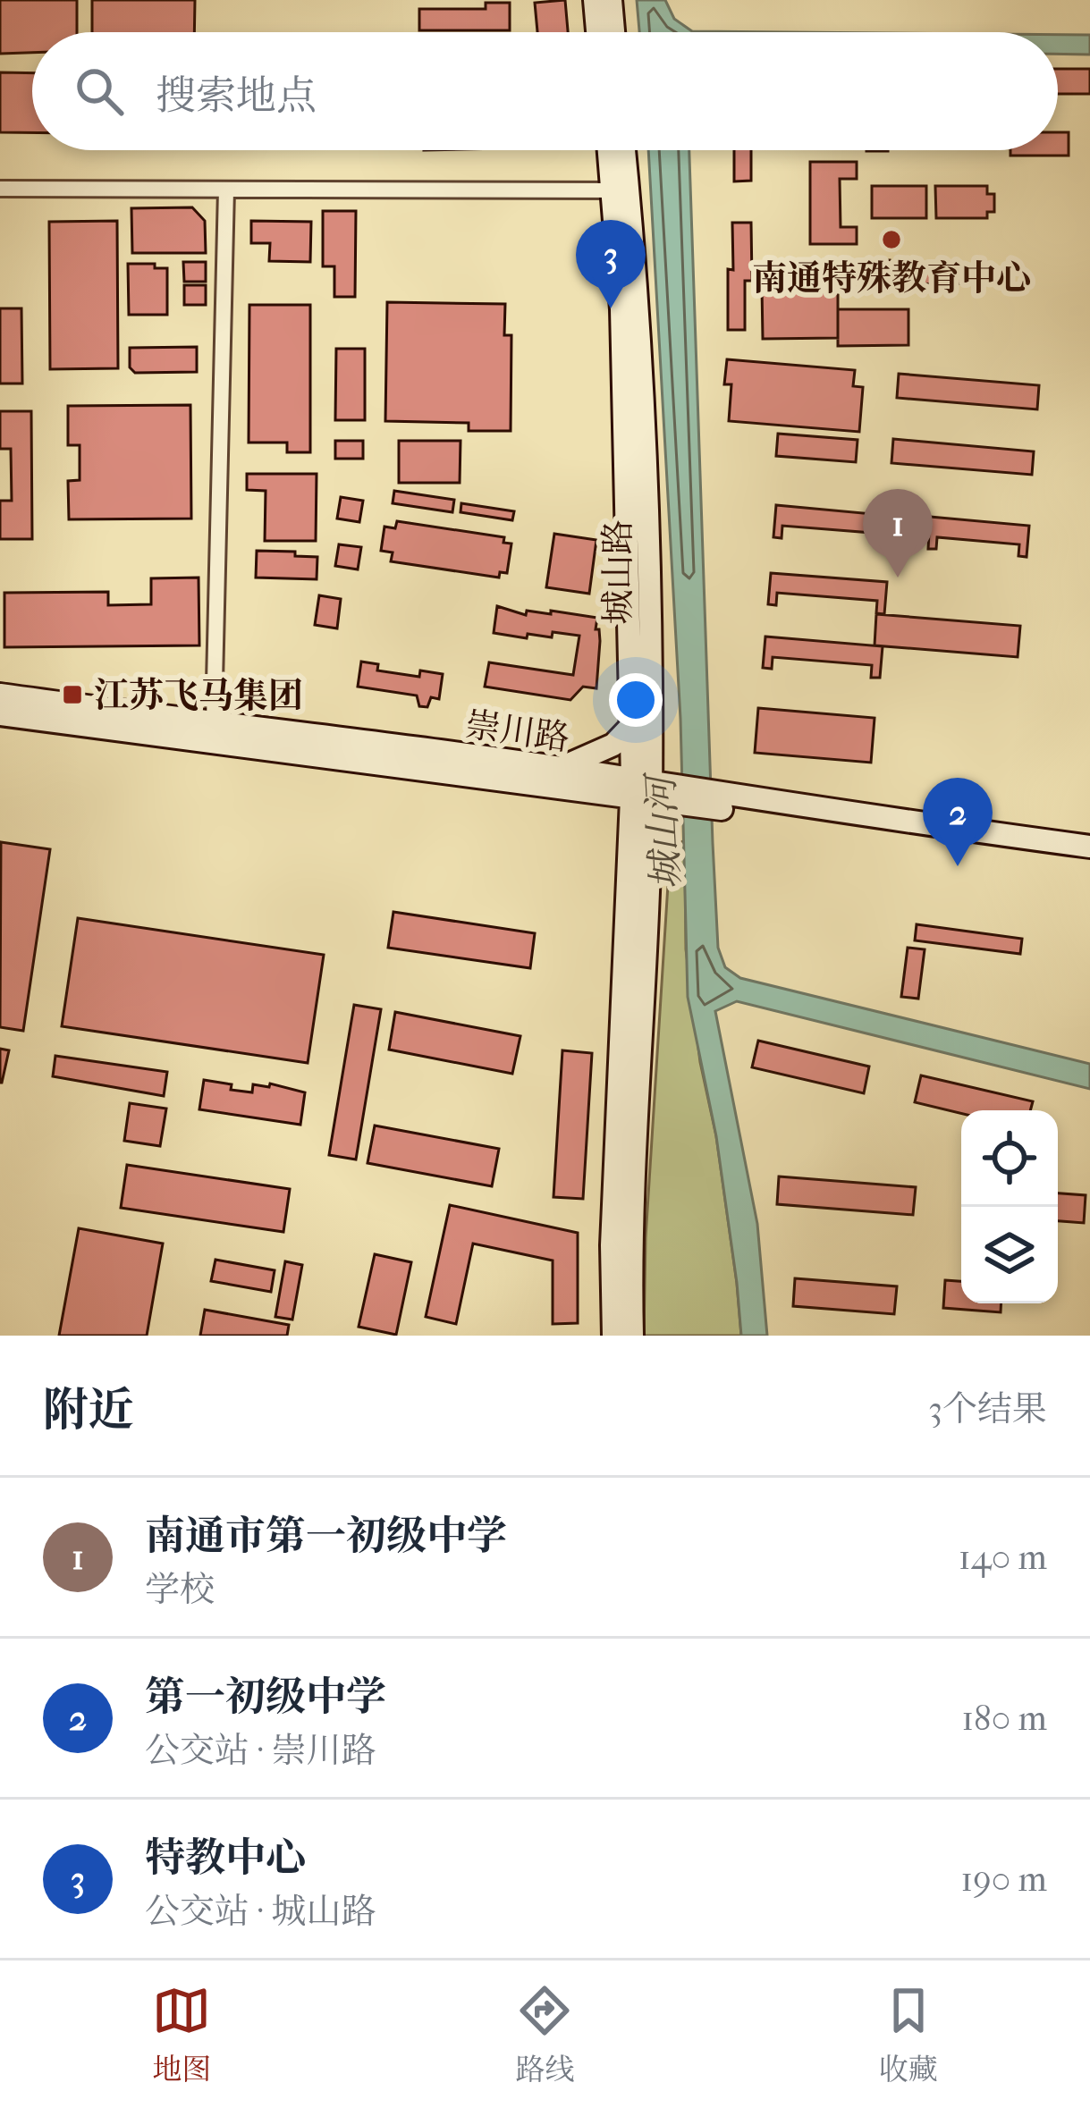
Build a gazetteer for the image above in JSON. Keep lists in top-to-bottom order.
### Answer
{
  "streets": {
    "main road": ["城山路", "崇川路"]
  },
  "crossings": [
    ["城山路", "崇川路"]
  ],
  "water": ["城山河"],
  "places": {
    "other": ["南通特殊教育中心"],
    "transit": ["江苏飞马集团"]
  },
  "page": {
    "search": "搜索地点",
    "pins": ["3", "1", "2"],
    "heading": ["附近", "3个结果"],
    "list": [
      {
        "mark": "1",
        "name": "南通市第一初级中学",
        "note": "学校",
        "value": "140 m"
      },
      {
        "mark": "2",
        "name": "第一初级中学",
        "note": "公交站 · 崇川路",
        "value": "180 m"
      },
      {
        "mark": "3",
        "name": "特教中心",
        "note": "公交站 · 城山路",
        "value": "190 m"
      }
    ],
    "nav": ["地图", "路线", "收藏"]
  }
}
